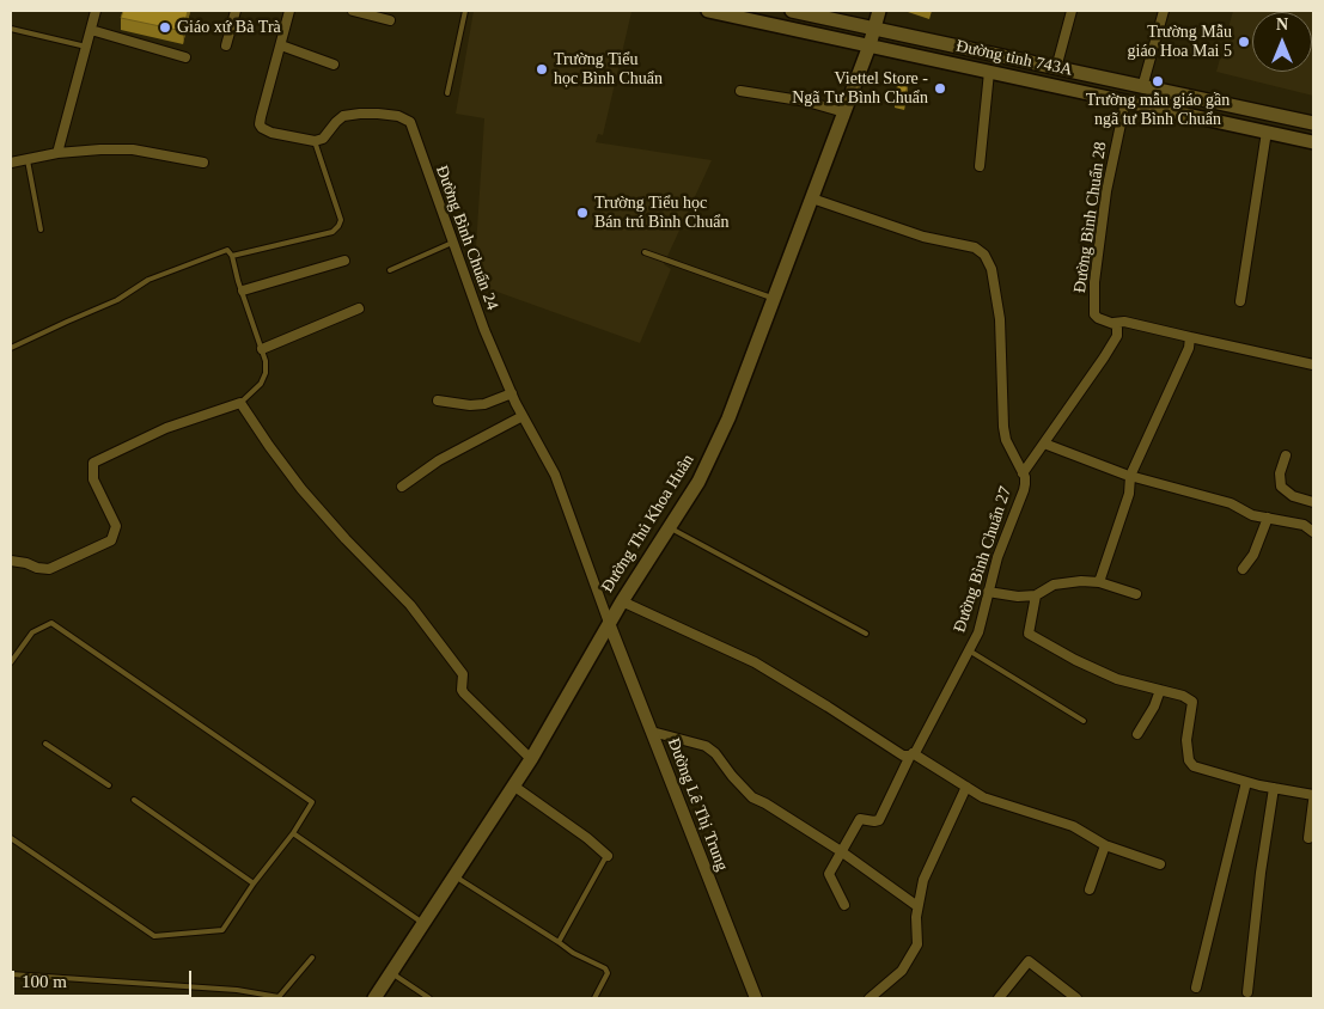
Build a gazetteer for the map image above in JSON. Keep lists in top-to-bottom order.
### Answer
{
  "streets": {
    "main road": ["Đường tỉnh 743A", "Đường Thủ Khoa Huân"],
    "street": [
      "Đường Bình Chuẩn 28",
      "Đường Bình Chuẩn 24",
      "Đường Bình Chuẩn 27",
      "Đường Lê Thị Trung"
    ]
  },
  "crossings": [
    ["Đường tỉnh 743A", "Đường Bình Chuẩn 28"],
    ["Đường tỉnh 743A", "Đường Thủ Khoa Huân"],
    ["Đường Bình Chuẩn 24", "Đường Thủ Khoa Huân"],
    ["Đường Bình Chuẩn 24", "Đường Lê Thị Trung"],
    ["Đường Thủ Khoa Huân", "Đường Bình Chuẩn 27"],
    ["Đường Thủ Khoa Huân", "Đường Lê Thị Trung"]
  ],
  "places": [
    "Giáo xứ Bà Trà",
    "Trường Mẫu giáo Hoa Mai 5",
    "Trường Tiểu học Bình Chuẩn",
    "Trường mẫu giáo gần ngã tư Bình Chuẩn",
    "Viettel Store - Ngã Tư Bình Chuẩn",
    "Trường Tiểu học Bán trú Bình Chuẩn"
  ],
  "scale_bar": "100 m",
  "north": "top"
}
